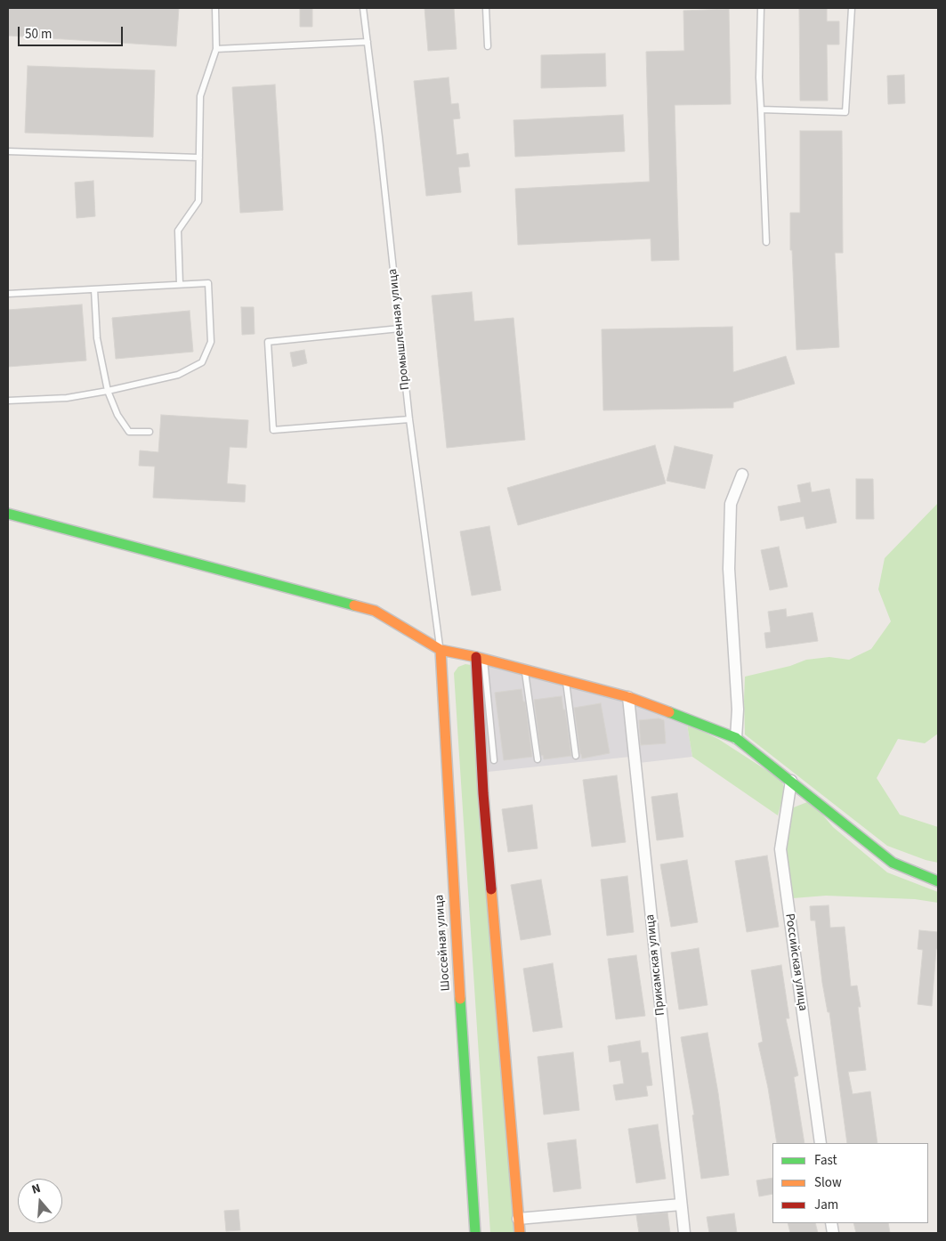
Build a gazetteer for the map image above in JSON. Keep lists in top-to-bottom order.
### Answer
{
  "streets": {
    "street": ["Шоссейная улица", "Российская улица", "Прикамская улица"],
    "lane": ["Промышленная улица"]
  },
  "crossings": [
    ["Промышленная улица", "Шоссейная улица"]
  ],
  "legend": ["Fast", "Slow", "Jam"],
  "scale_bar": "50 m",
  "north": "top"
}
